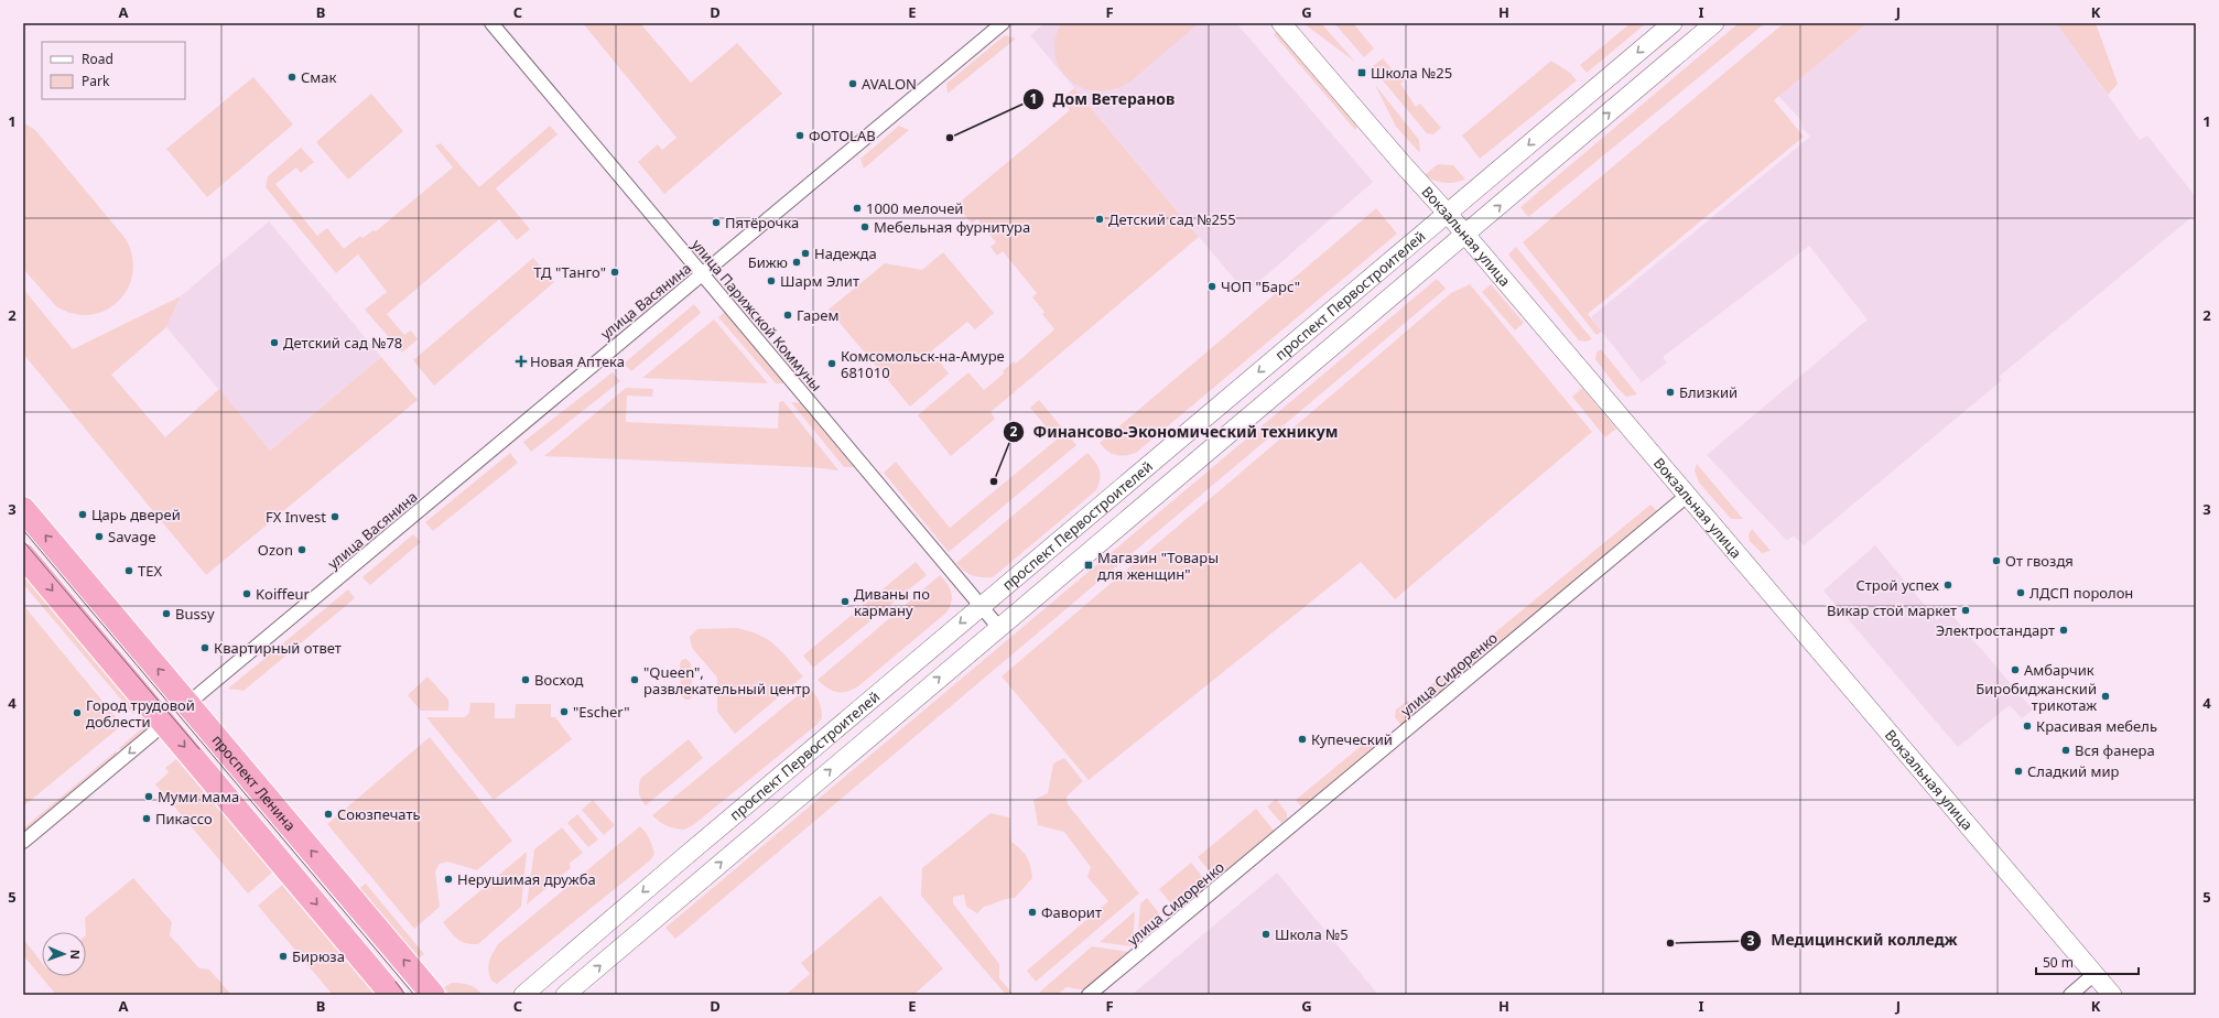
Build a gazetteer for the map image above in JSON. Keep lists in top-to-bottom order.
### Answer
{
  "streets": {
    "highway": ["проспект Ленина"],
    "main road": ["Вокзальная улица", "проспект Первостроителей"],
    "street": ["улица Васянина", "улица Парижской Коммуны", "улица Сидоренко"]
  },
  "crossings": [
    ["Вокзальная улица", "проспект Первостроителей"],
    ["Вокзальная улица", "улица Сидоренко"],
    ["проспект Первостроителей", "улица Парижской Коммуны"],
    ["улица Васянина", "улица Парижской Коммуны"],
    ["улица Васянина", "проспект Ленина"]
  ],
  "places": {
    "transit": ["Школа №25", "Магазин \"Товары для женщин\""],
    "other": [
      "Смак",
      "AVALON",
      "ФОТОLAB",
      "Дом Ветеранов",
      "1000 мелочей",
      "Детский сад №255",
      "Пятёрочка",
      "Мебельная фурнитура",
      "Надежда",
      "Бижю",
      "ТД \"Танго\"",
      "Шарм Элит",
      "ЧОП \"Барс\"",
      "Гарем",
      "Детский сад №78",
      "Комсомольск-на-Амуре 681010",
      "Близкий",
      "Финансово-Экономический техникум",
      "Царь дверей",
      "FX Invest",
      "Savage",
      "Ozon",
      "От гвоздя",
      "TEX",
      "Строй успех",
      "ЛДСП поролон",
      "Koiffeur",
      "Диваны по карману",
      "Викар стой маркет",
      "Bussy",
      "Электростандарт",
      "Квартирный ответ",
      "Амбарчик",
      "Восход",
      "\"Queen\", развлекательный центр",
      "Биробиджанский трикотаж",
      "\"Escher\"",
      "Город трудовой доблести",
      "Красивая мебель",
      "Купеческий",
      "Вся фанера",
      "Сладкий мир",
      "Муми мама",
      "Союзпечать",
      "Пикассо",
      "Нерушимая дружба",
      "Фаворит",
      "Школа №5",
      "Медицинский колледж",
      "Бирюза"
    ],
    "health": ["Новая Аптека"]
  },
  "legend": ["Road", "Park"],
  "scale_bar": "50 m",
  "north": "right",
  "grid": {
    "columns": [
      "A",
      "B",
      "C",
      "D",
      "E",
      "F",
      "G",
      "H",
      "I",
      "J",
      "K"
    ],
    "rows": [
      "1",
      "2",
      "3",
      "4",
      "5"
    ]
  }
}
